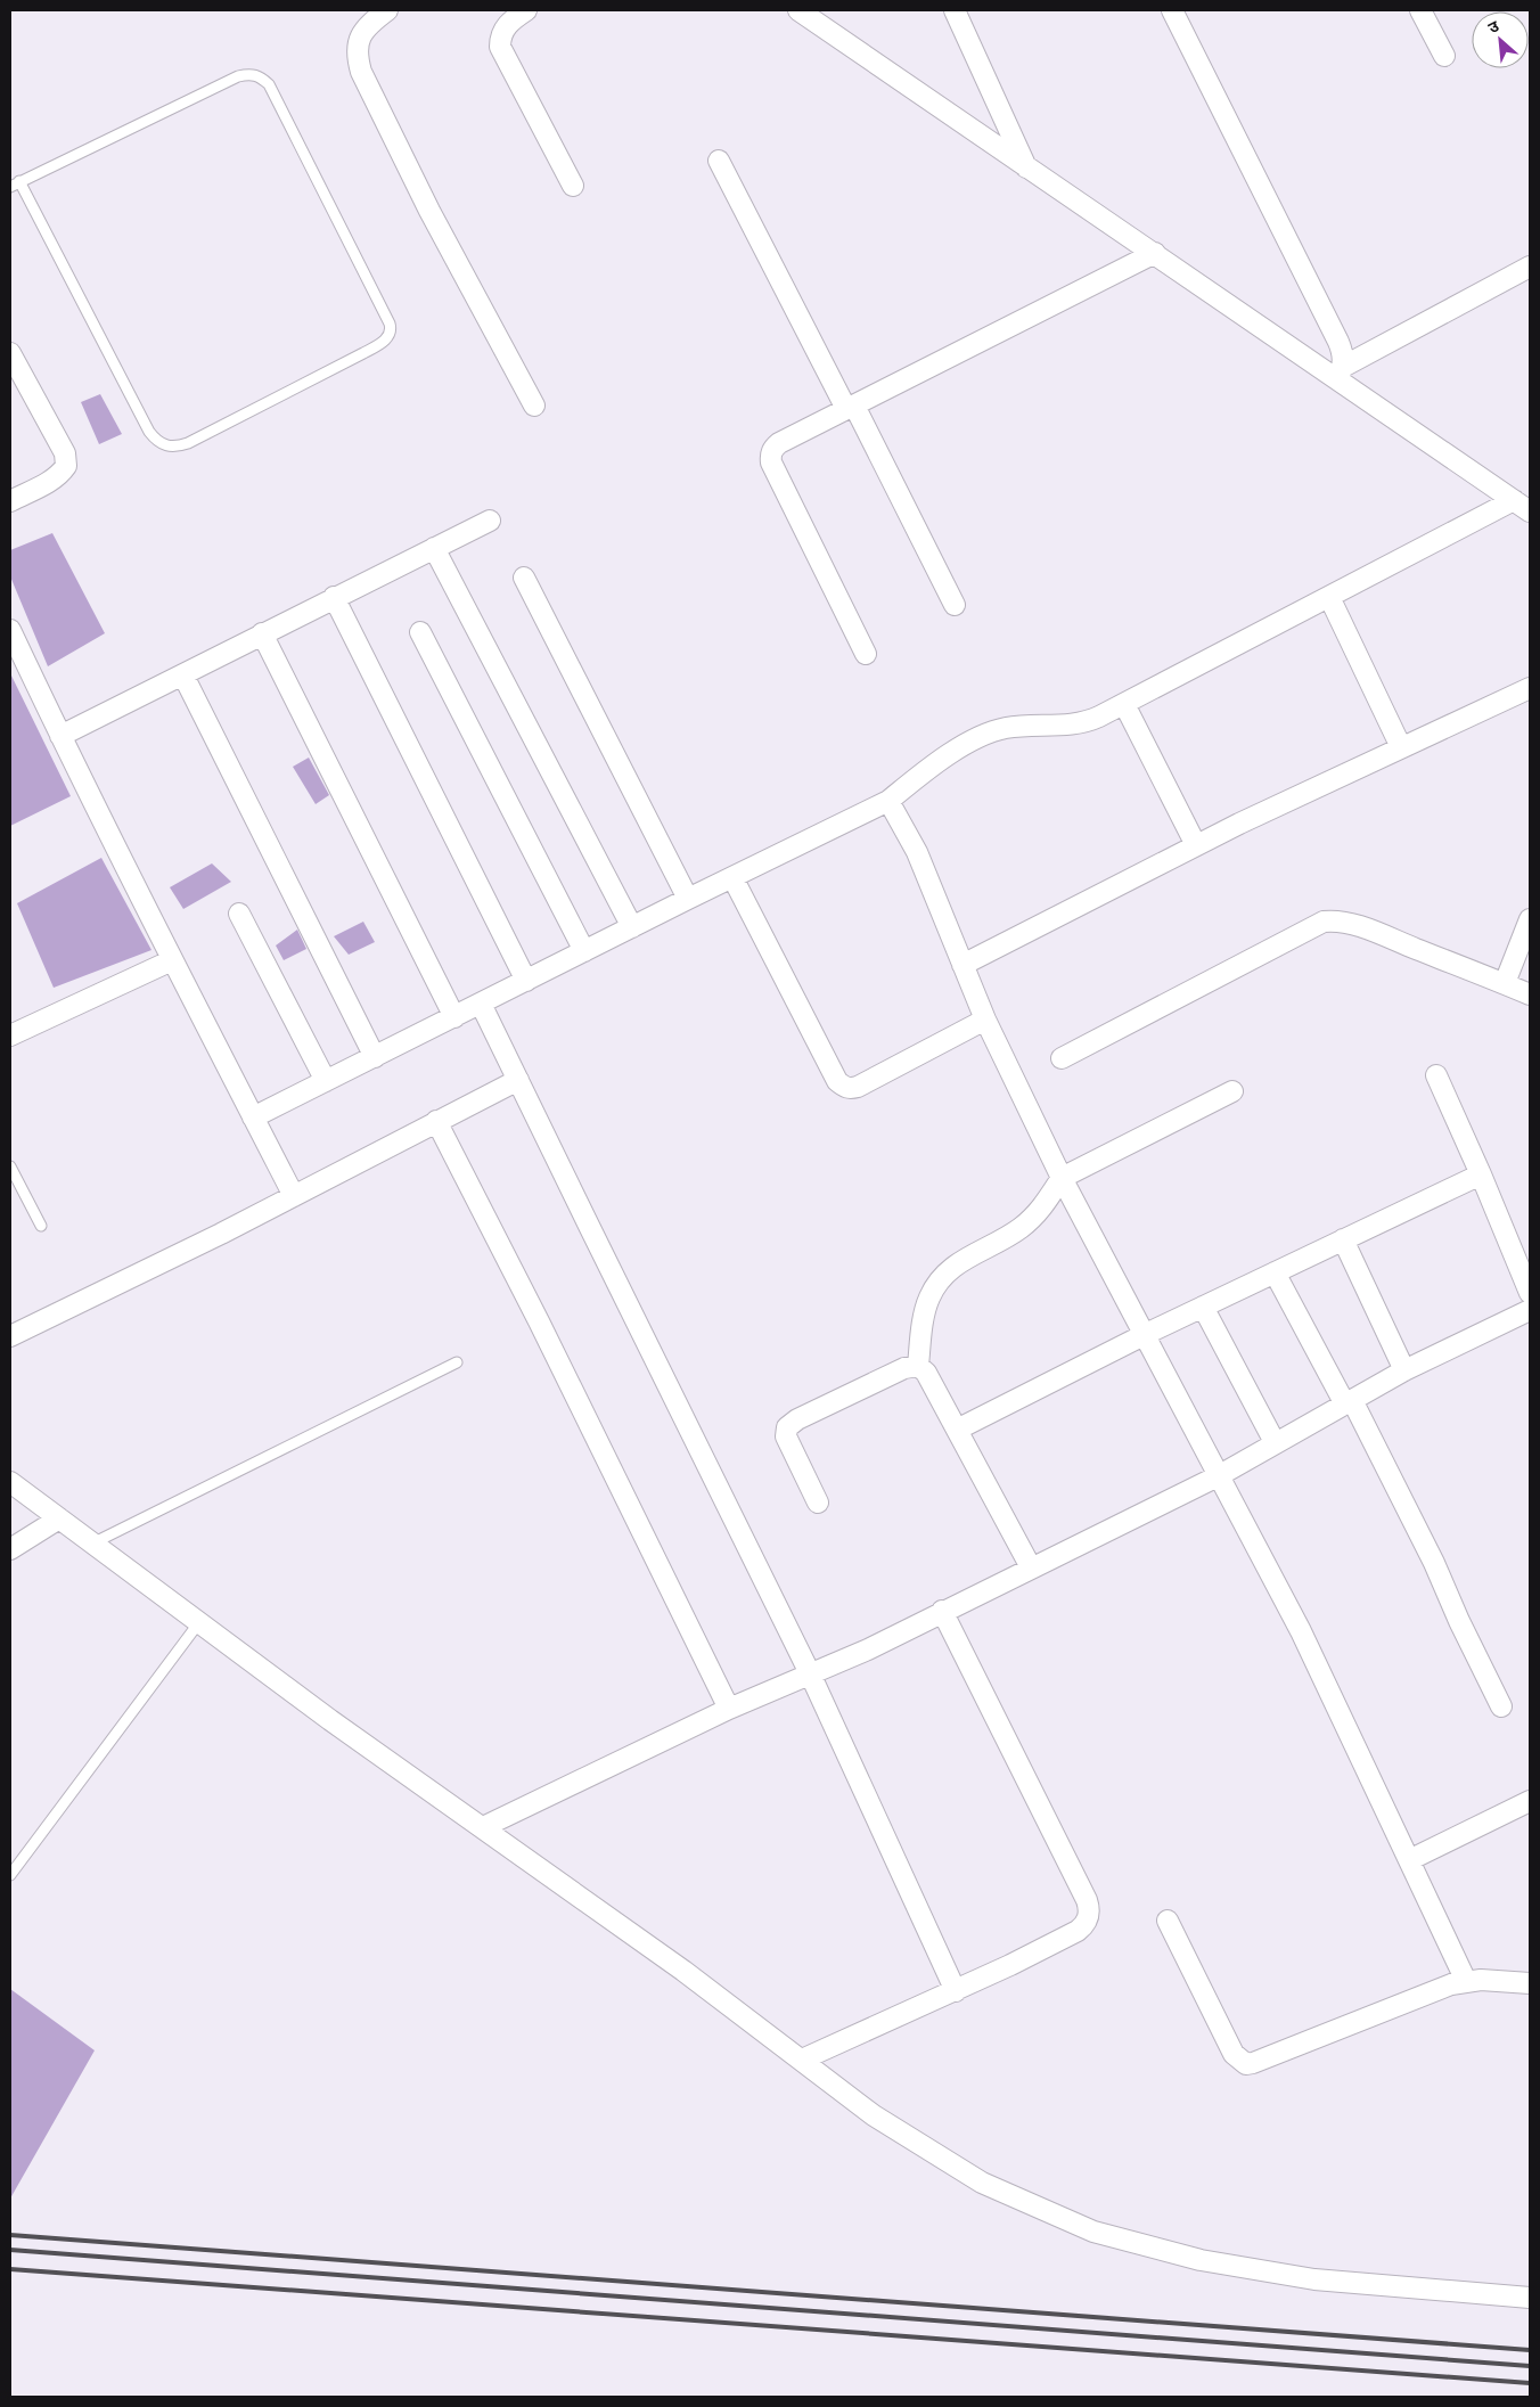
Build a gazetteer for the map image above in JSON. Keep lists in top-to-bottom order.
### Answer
{
  "north": "top left"
}
